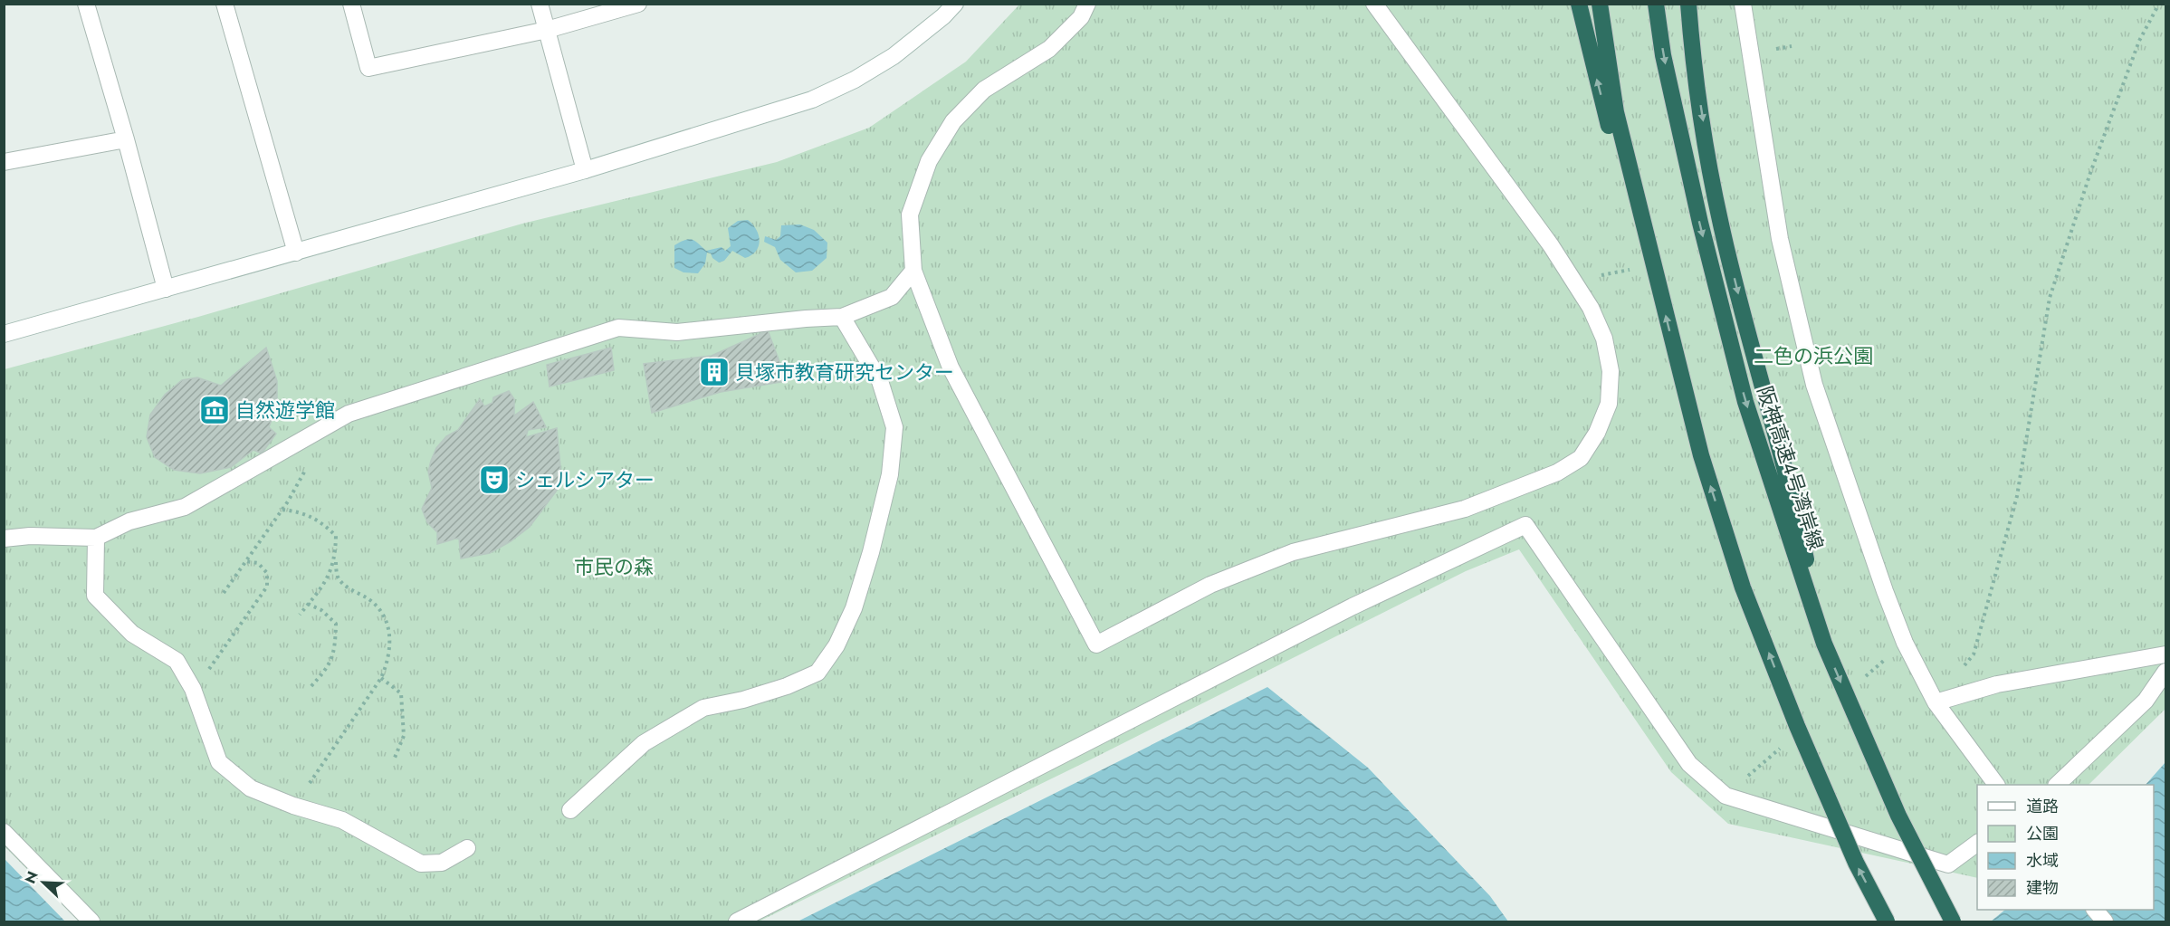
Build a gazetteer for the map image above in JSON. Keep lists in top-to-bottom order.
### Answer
{
  "streets": {
    "highway": ["阪神高速4号湾岸線"]
  },
  "parks": ["二色の浜公園", "市民の森"],
  "places": {
    "building": ["貝塚市教育研究センター"],
    "museum": ["自然遊学館"],
    "theatre": ["シェルシアター"]
  },
  "legend": [
    "道路",
    "公園",
    "水域",
    "建物"
  ],
  "north": "top left"
}
